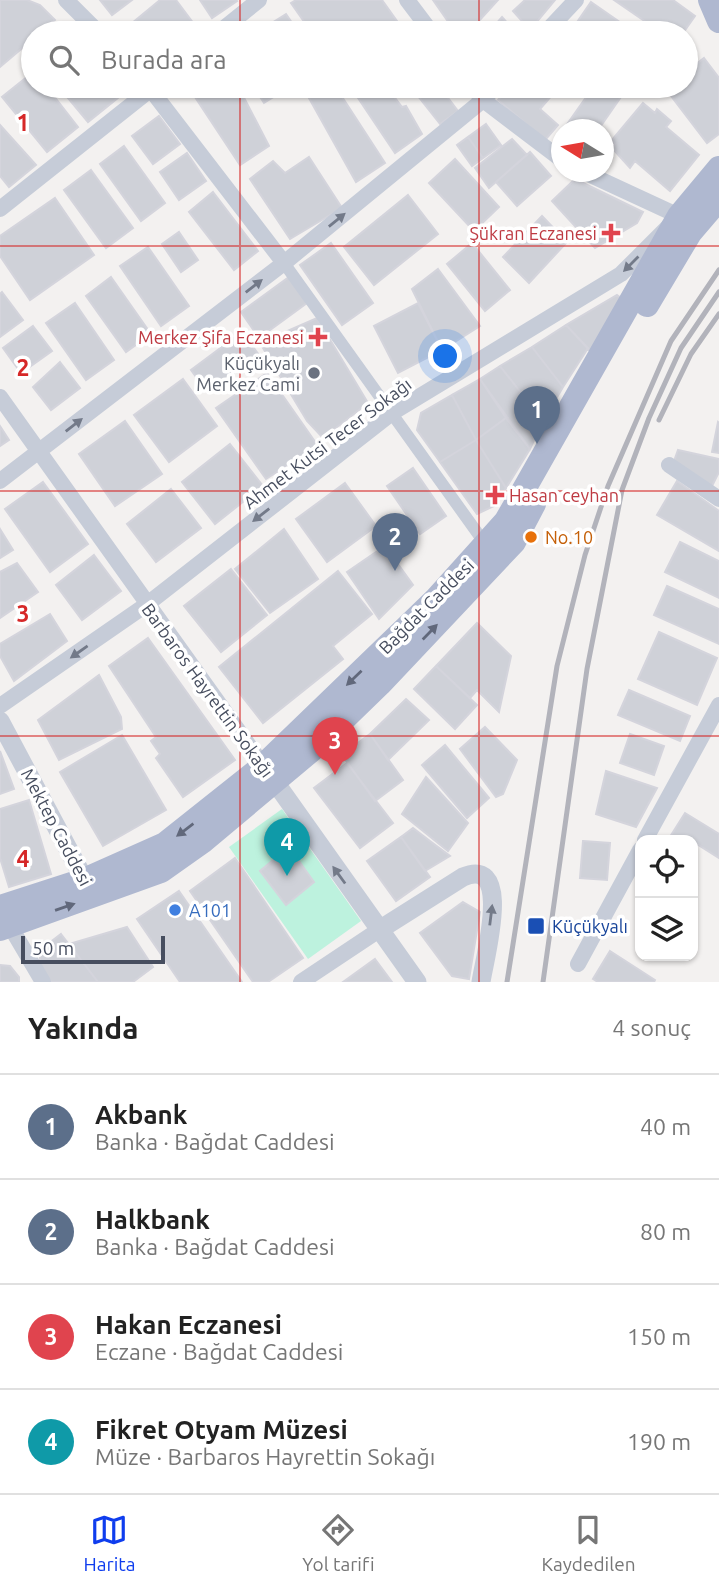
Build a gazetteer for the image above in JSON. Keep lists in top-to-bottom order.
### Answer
{
  "streets": {
    "main road": ["Bağdat Caddesi"],
    "street": ["Ahmet Kutsi Tecer Sokağı", "Barbaros Hayrettin Sokağı", "Mektep Caddesi"]
  },
  "crossings": [
    ["Ahmet Kutsi Tecer Sokağı", "Bağdat Caddesi"],
    ["Ahmet Kutsi Tecer Sokağı", "Barbaros Hayrettin Sokağı"],
    ["Bağdat Caddesi", "Barbaros Hayrettin Sokağı"],
    ["Bağdat Caddesi", "Mektep Caddesi"]
  ],
  "one_way": ["Ahmet Kutsi Tecer Sokağı"],
  "places": {
    "health": ["Şükran Eczanesi", "Merkez Şifa Eczanesi", "Hasan ceyhan"],
    "other": ["Küçükyalı Merkez Cami", "No.10", "A101"],
    "transit": ["Küçükyalı"]
  },
  "scale_bar": "50 m",
  "north": "left",
  "page": {
    "search": "Burada ara",
    "pins": [
      "1",
      "2",
      "3",
      "4"
    ],
    "scale": "50 m",
    "heading": ["Yakında", "4 sonuç"],
    "list": [
      {
        "mark": "1",
        "name": "Akbank",
        "note": "Banka · Bağdat Caddesi",
        "value": "40 m"
      },
      {
        "mark": "2",
        "name": "Halkbank",
        "note": "Banka · Bağdat Caddesi",
        "value": "80 m"
      },
      {
        "mark": "3",
        "name": "Hakan Eczanesi",
        "note": "Eczane · Bağdat Caddesi",
        "value": "150 m"
      },
      {
        "mark": "4",
        "name": "Fikret Otyam Müzesi",
        "note": "Müze · Barbaros Hayrettin Sokağı",
        "value": "190 m"
      }
    ],
    "nav": ["Harita", "Yol tarifi", "Kaydedilen"]
  },
  "grid": {
    "rows": [
      "1",
      "2",
      "3",
      "4"
    ]
  }
}
